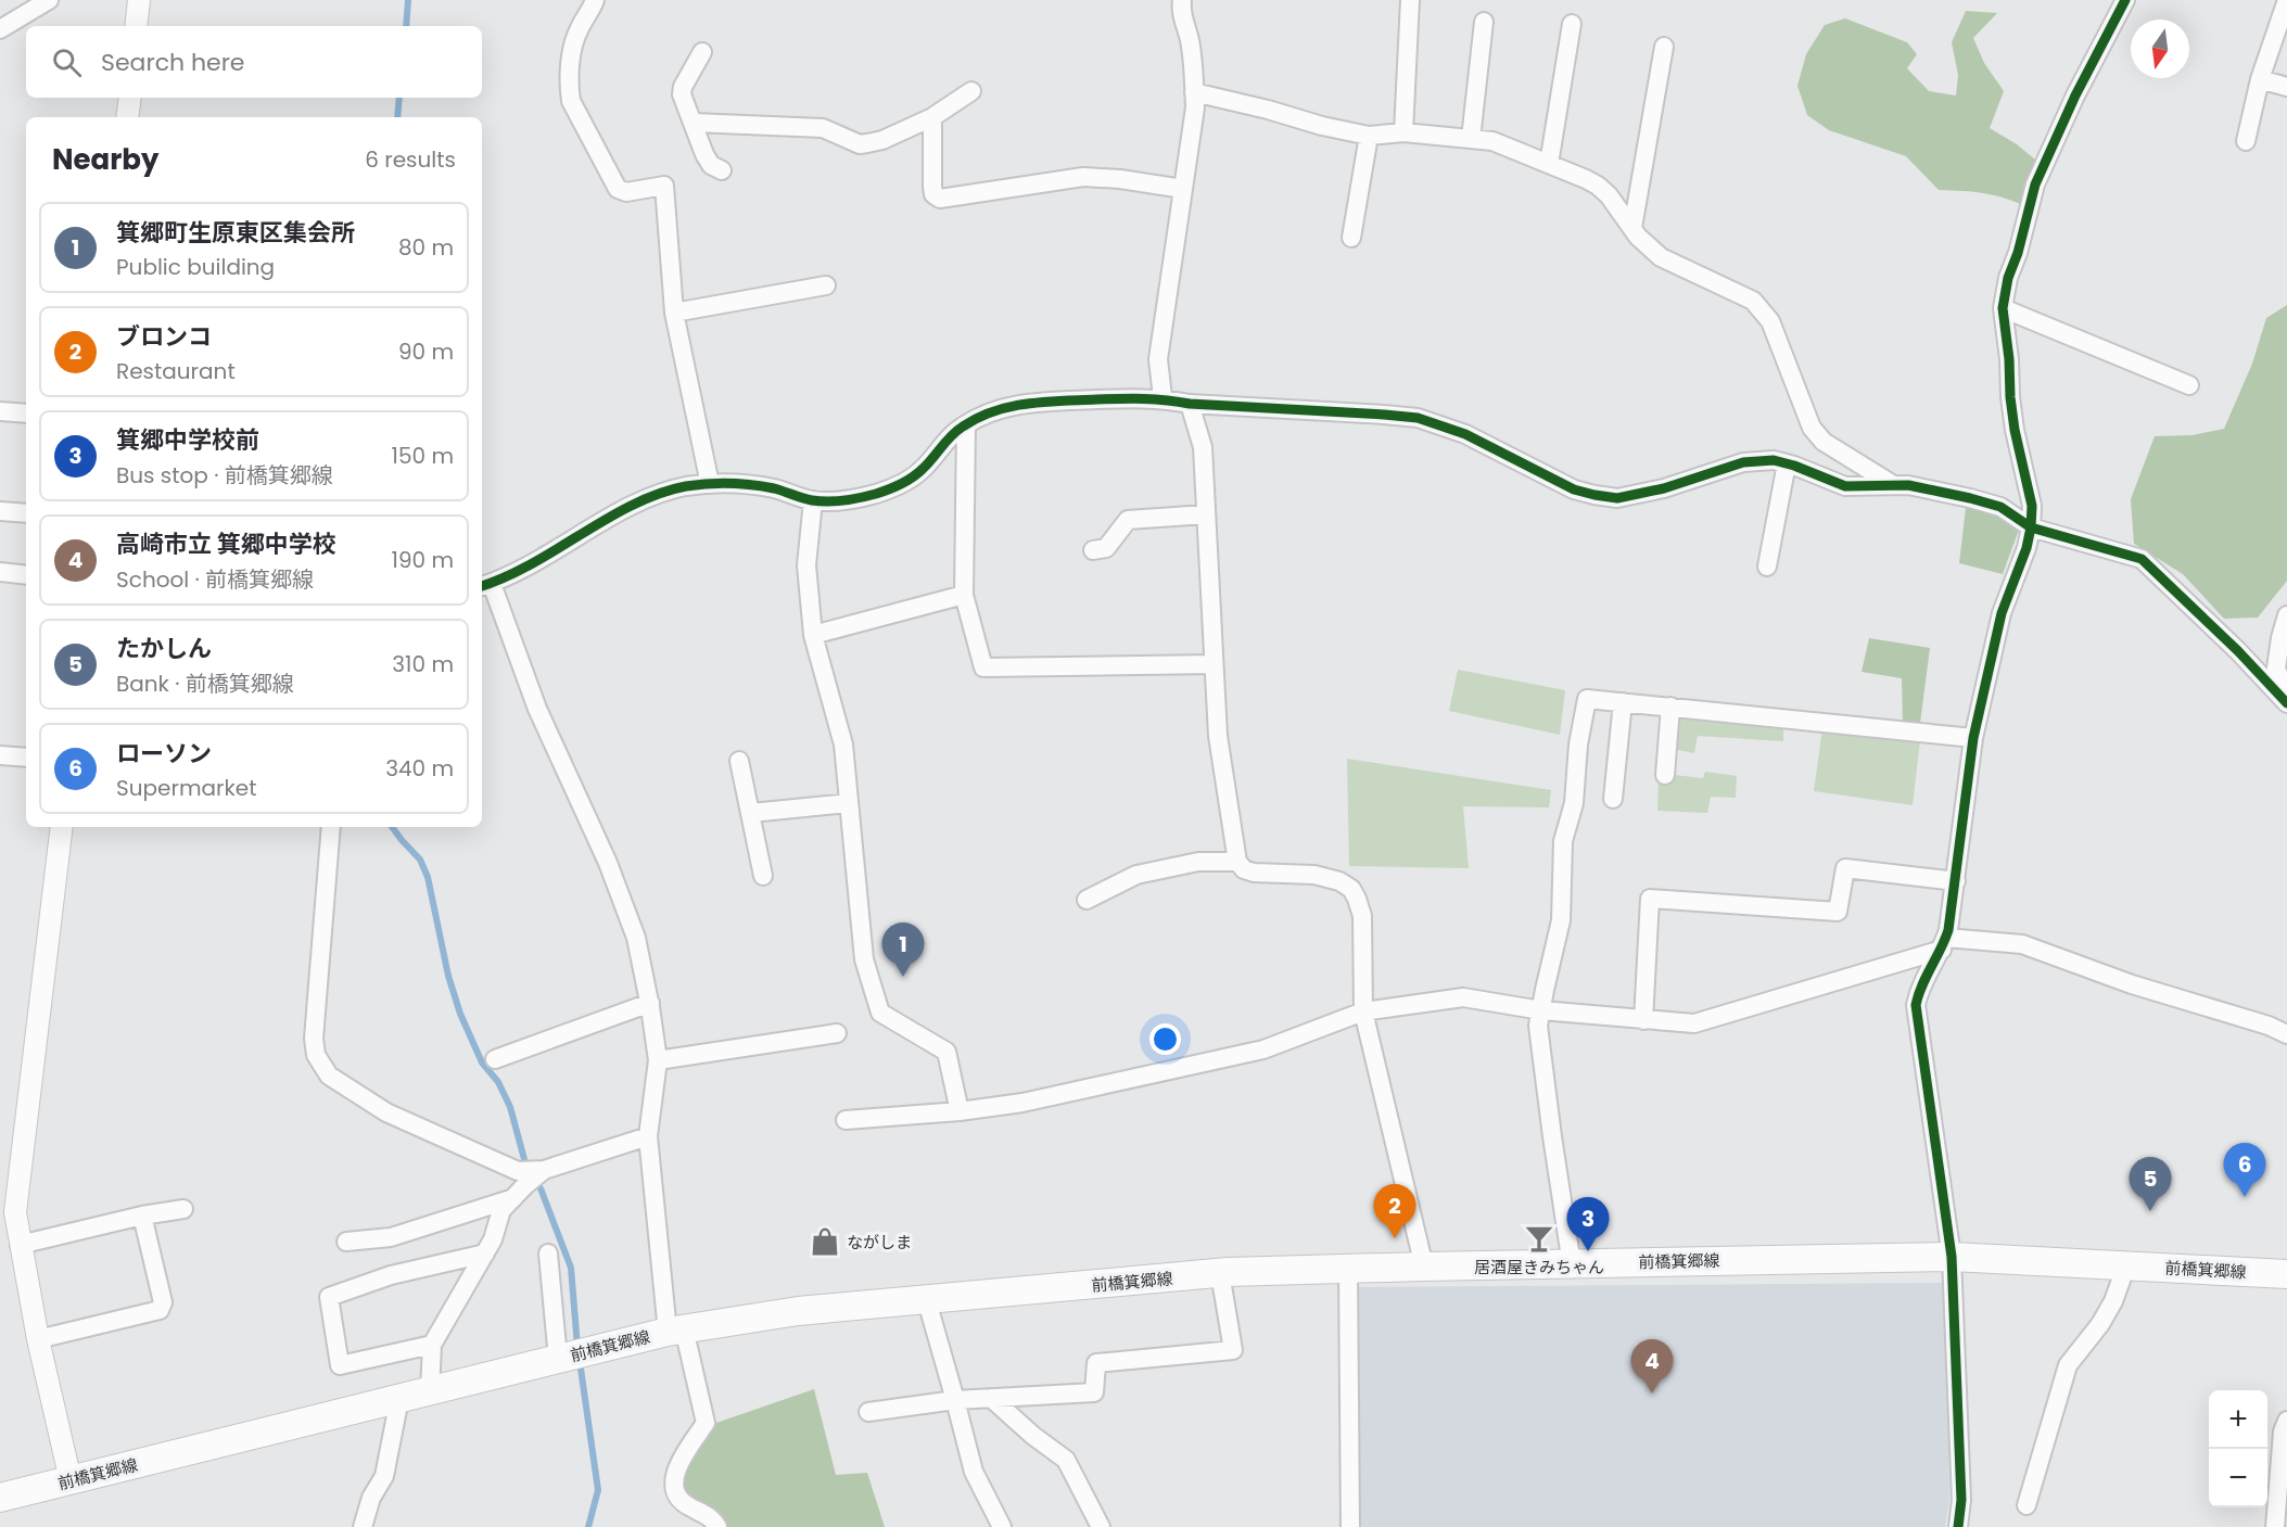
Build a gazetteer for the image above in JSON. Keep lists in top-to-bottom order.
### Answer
{
  "streets": {
    "main road": ["前橋箕郷線"]
  },
  "places": {
    "bar": ["居酒屋きみちゃん"],
    "shop": ["ながしま"]
  },
  "north": "bottom",
  "page": {
    "search": "Search here",
    "heading": ["Nearby", "6 results"],
    "list": [
      {
        "mark": "1",
        "name": "箕郷町生原東区集会所",
        "note": "Public building",
        "value": "80 m"
      },
      {
        "mark": "2",
        "name": "ブロンコ",
        "note": "Restaurant",
        "value": "90 m"
      },
      {
        "mark": "3",
        "name": "箕郷中学校前",
        "note": "Bus stop · 前橋箕郷線",
        "value": "150 m"
      },
      {
        "mark": "4",
        "name": "高崎市立 箕郷中学校",
        "note": "School · 前橋箕郷線",
        "value": "190 m"
      },
      {
        "mark": "5",
        "name": "たかしん",
        "note": "Bank · 前橋箕郷線",
        "value": "310 m"
      },
      {
        "mark": "6",
        "name": "ローソン",
        "note": "Supermarket",
        "value": "340 m"
      }
    ],
    "pins": [
      "1",
      "6",
      "5",
      "2",
      "3",
      "4"
    ],
    "map_buttons": ["+", "−"]
  }
}
